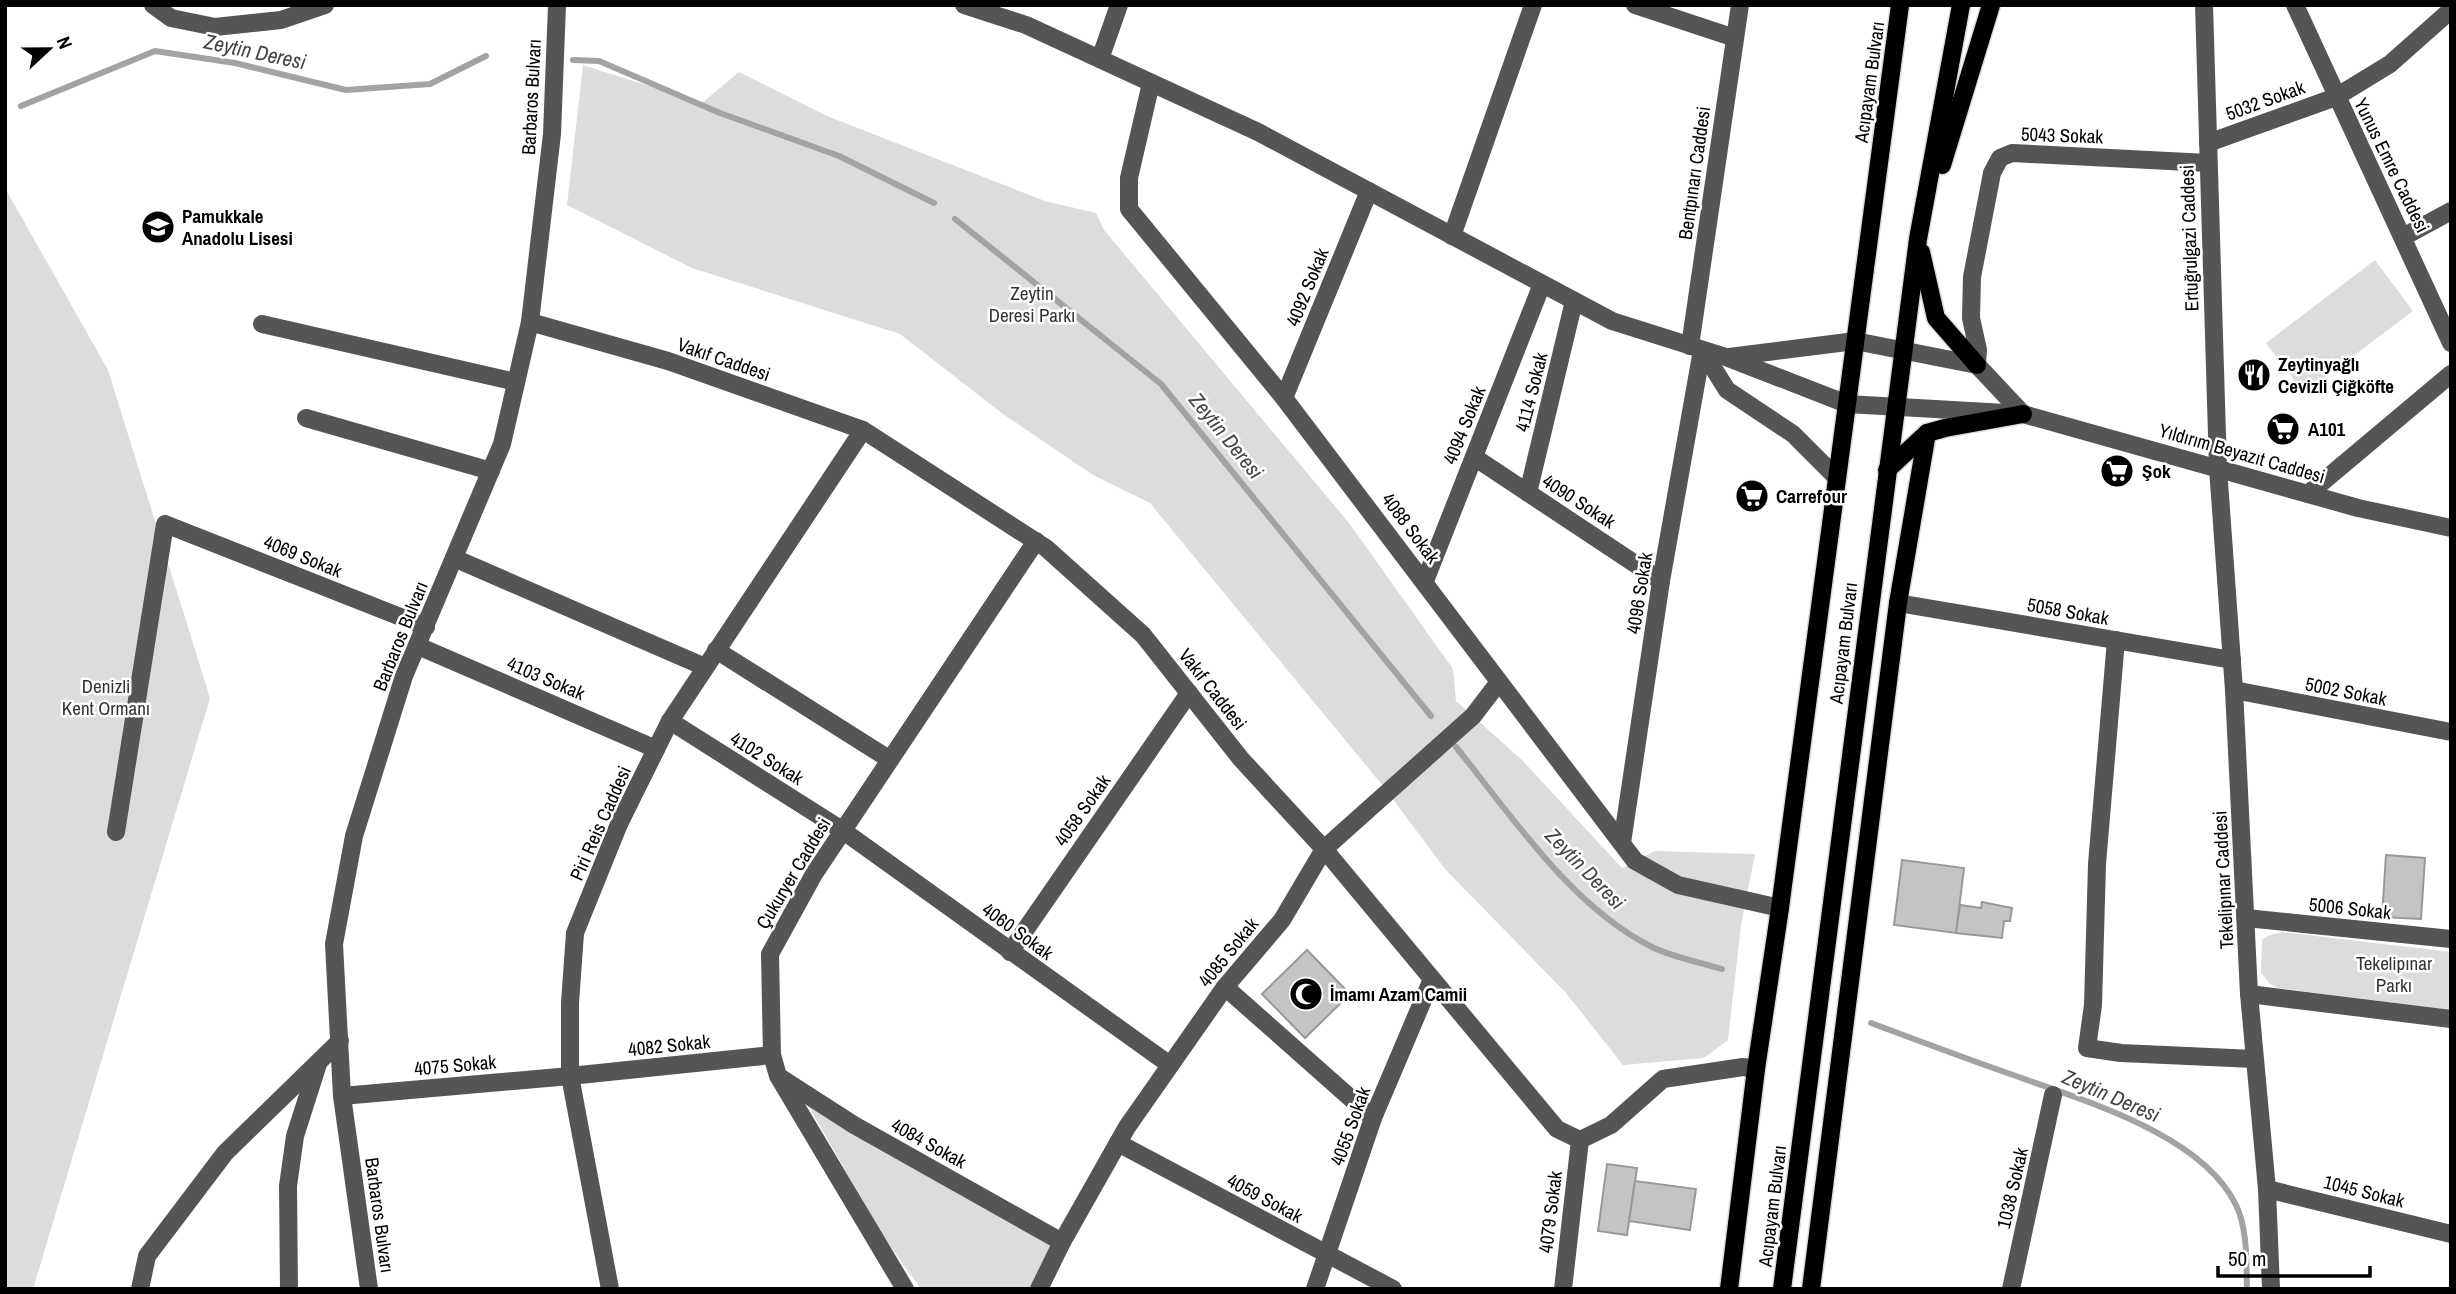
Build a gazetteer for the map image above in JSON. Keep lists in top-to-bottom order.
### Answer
{
  "streets": {
    "main road": ["Acıpayam Bulvarı"],
    "street": [
      "Barbaros Bulvarı",
      "5032 Sokak",
      "5043 Sokak",
      "Yunus Emre Caddesi",
      "Bentpınarı Caddesi",
      "Ertuğrulgazi Caddesi",
      "4092 Sokak",
      "Vakıf Caddesi",
      "4114 Sokak",
      "4094 Sokak",
      "Yıldırım Beyazıt Caddesi",
      "4090 Sokak",
      "4088 Sokak",
      "4069 Sokak",
      "4096 Sokak",
      "5058 Sokak",
      "4103 Sokak",
      "5002 Sokak",
      "4102 Sokak",
      "4058 Sokak",
      "Piri Reis Caddesi",
      "Çukuryer Caddesi",
      "Tekelipınar Caddesi",
      "5006 Sokak",
      "4060 Sokak",
      "4085 Sokak",
      "4082 Sokak",
      "4075 Sokak",
      "4055 Sokak",
      "4084 Sokak",
      "1038 Sokak",
      "1045 Sokak",
      "4059 Sokak",
      "4079 Sokak"
    ]
  },
  "crossings": [
    ["Acıpayam Bulvarı", "Yıldırım Beyazıt Caddesi"],
    ["Acıpayam Bulvarı", "4088 Sokak"],
    ["Barbaros Bulvarı", "Vakıf Caddesi"],
    ["Barbaros Bulvarı", "4069 Sokak"],
    ["Barbaros Bulvarı", "4103 Sokak"],
    ["Barbaros Bulvarı", "4075 Sokak"],
    ["5032 Sokak", "Yunus Emre Caddesi"],
    ["5032 Sokak", "Ertuğrulgazi Caddesi"],
    ["5043 Sokak", "Ertuğrulgazi Caddesi"],
    ["Bentpınarı Caddesi", "Yıldırım Beyazıt Caddesi"],
    ["Bentpınarı Caddesi", "4096 Sokak"],
    ["Ertuğrulgazi Caddesi", "Yıldırım Beyazıt Caddesi"],
    ["Ertuğrulgazi Caddesi", "Tekelipınar Caddesi"],
    ["4092 Sokak", "Yıldırım Beyazıt Caddesi"],
    ["4092 Sokak", "4088 Sokak"],
    ["Vakıf Caddesi", "4058 Sokak"],
    ["Vakıf Caddesi", "Piri Reis Caddesi"],
    ["Vakıf Caddesi", "Çukuryer Caddesi"],
    ["Vakıf Caddesi", "4085 Sokak"],
    ["Vakıf Caddesi", "4055 Sokak"],
    ["Vakıf Caddesi", "4079 Sokak"],
    ["4114 Sokak", "Yıldırım Beyazıt Caddesi"],
    ["4114 Sokak", "4090 Sokak"],
    ["4094 Sokak", "Yıldırım Beyazıt Caddesi"],
    ["4094 Sokak", "4090 Sokak"],
    ["4094 Sokak", "4088 Sokak"],
    ["Yıldırım Beyazıt Caddesi", "4088 Sokak"],
    ["Yıldırım Beyazıt Caddesi", "4096 Sokak"],
    ["Yıldırım Beyazıt Caddesi", "Tekelipınar Caddesi"],
    ["4090 Sokak", "4096 Sokak"],
    ["4088 Sokak", "4096 Sokak"],
    ["4088 Sokak", "4085 Sokak"],
    ["5058 Sokak", "Tekelipınar Caddesi"],
    ["4103 Sokak", "Piri Reis Caddesi"],
    ["5002 Sokak", "Tekelipınar Caddesi"],
    ["4102 Sokak", "Piri Reis Caddesi"],
    ["4102 Sokak", "Çukuryer Caddesi"],
    ["4102 Sokak", "4060 Sokak"],
    ["4058 Sokak", "4060 Sokak"],
    ["Piri Reis Caddesi", "4082 Sokak"],
    ["Piri Reis Caddesi", "4075 Sokak"],
    ["Çukuryer Caddesi", "4060 Sokak"],
    ["Çukuryer Caddesi", "4082 Sokak"],
    ["Çukuryer Caddesi", "4084 Sokak"],
    ["Tekelipınar Caddesi", "5006 Sokak"],
    ["Tekelipınar Caddesi", "1045 Sokak"],
    ["4060 Sokak", "4085 Sokak"],
    ["4085 Sokak", "4084 Sokak"],
    ["4085 Sokak", "4059 Sokak"],
    ["4082 Sokak", "4075 Sokak"],
    ["4055 Sokak", "4059 Sokak"]
  ],
  "water": ["Zeytin Deresi"],
  "parks": ["Zeytin Deresi Parkı", "Denizli Kent Ormanı", "Tekelipınar Parkı"],
  "places": {
    "school or university": ["Pamukkale Anadolu Lisesi"],
    "restaurant": ["Zeytinyağlı Cevizli Çiğköfte"],
    "supermarket": ["A101", "Şok", "Carrefour"],
    "mosque": ["İmamı Azam Camii"]
  },
  "scale_bar": "50 m",
  "north": "right"
}
